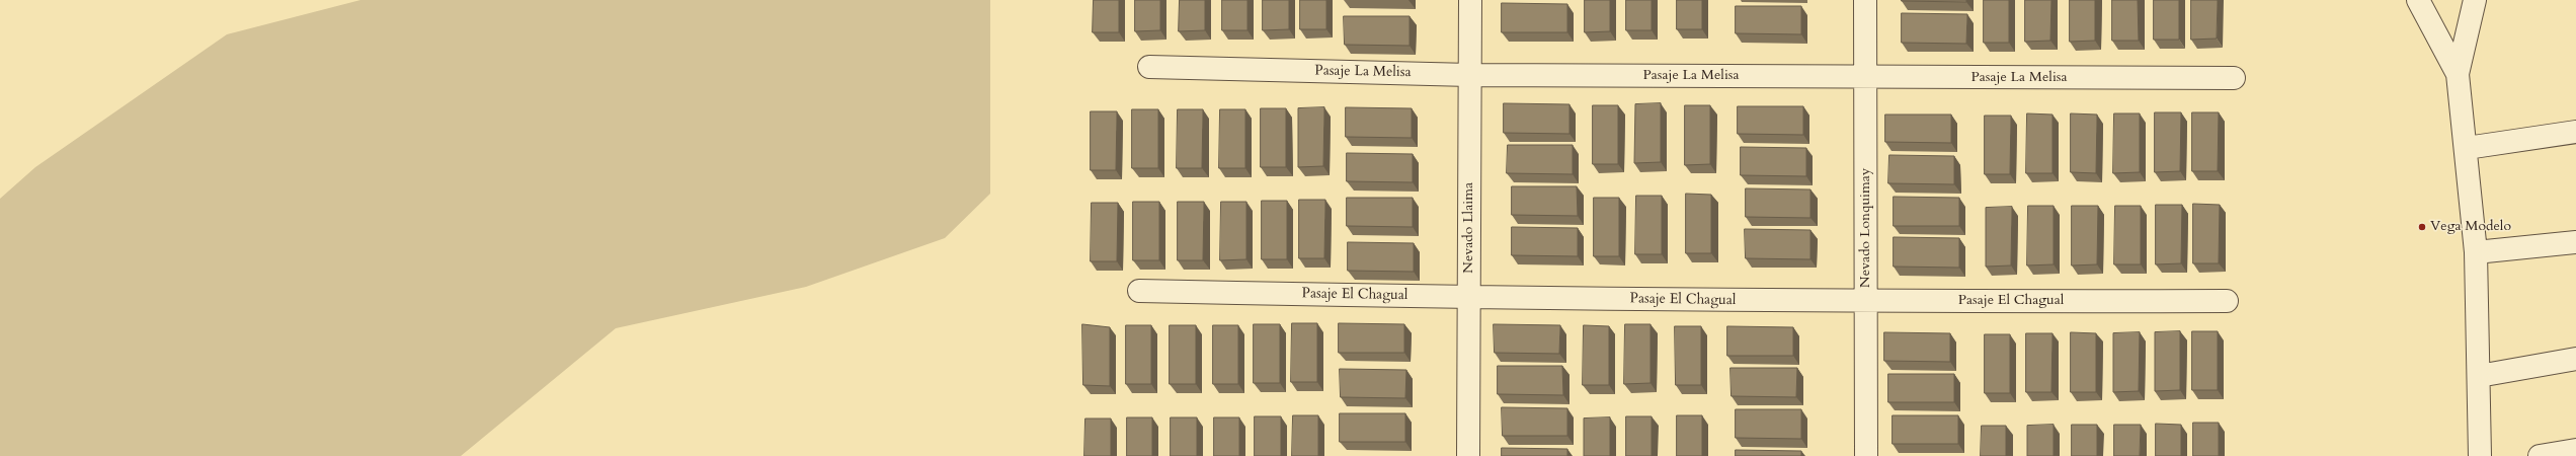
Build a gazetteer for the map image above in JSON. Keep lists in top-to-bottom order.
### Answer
{
  "streets": {
    "street": [
      "Pasaje La Melisa",
      "Nevado Llaima",
      "Nevado Lonquimay",
      "Pasaje El Chagual"
    ]
  },
  "crossings": [
    ["Pasaje La Melisa", "Nevado Llaima"],
    ["Pasaje La Melisa", "Nevado Lonquimay"],
    ["Nevado Llaima", "Pasaje El Chagual"],
    ["Nevado Lonquimay", "Pasaje El Chagual"]
  ],
  "places": ["Vega Modelo"]
}
